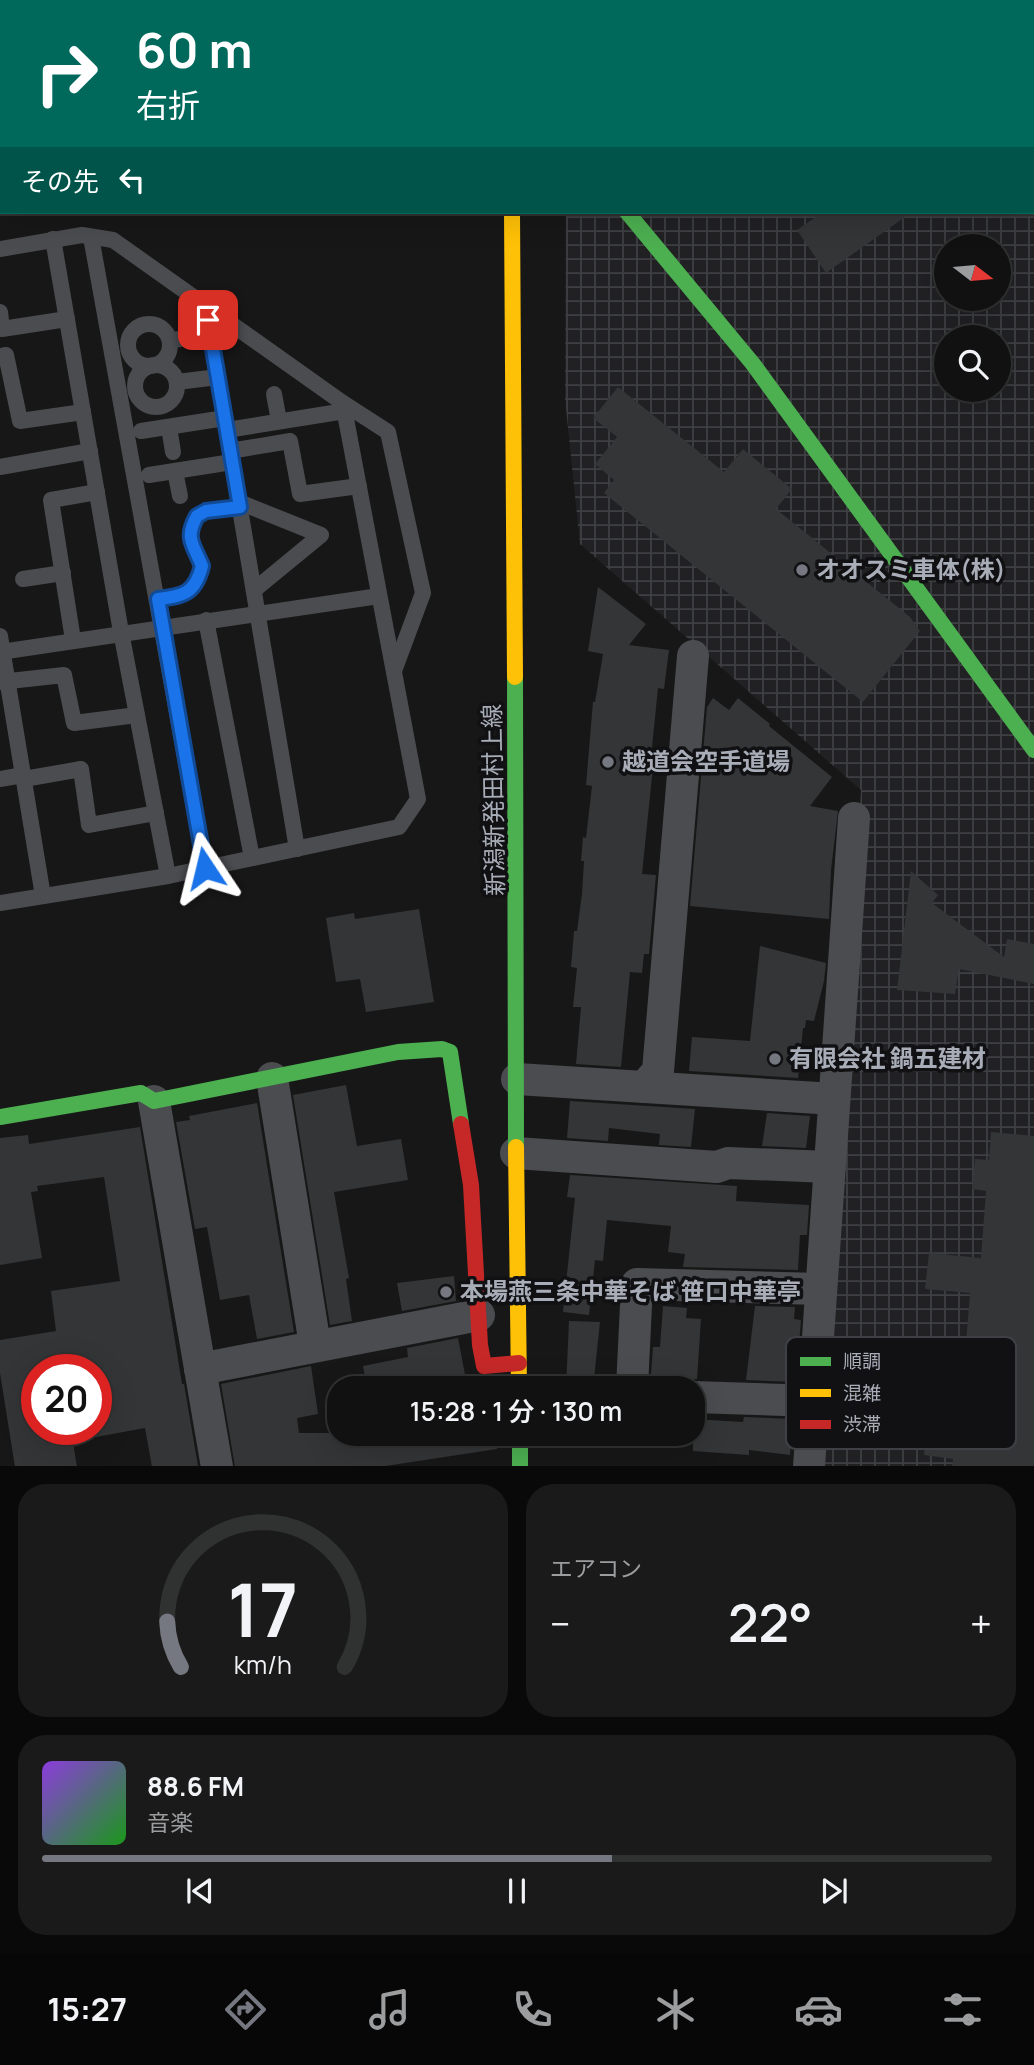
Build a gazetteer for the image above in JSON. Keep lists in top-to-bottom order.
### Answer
{
  "streets": {
    "street": ["新潟新発田村上線"]
  },
  "places": [
    "オオスミ車体(株)",
    "越道会空手道場",
    "有限会社 鍋五建材",
    "本場燕三条中華そば 笹口中華亭"
  ],
  "legend": ["順調", "混雑", "渋滞"],
  "north": "right",
  "page": {
    "turn": ["60 m", "右折"],
    "then": "その先",
    "limit": "20",
    "trip": "15:28 · 1 分 · 130 m",
    "tile": "エアコン",
    "heat": ["−", "22°", "+"],
    "song": ["88.6 FM", "音楽"],
    "tabs": "15:27",
    "gauge": ["17", "km/h"]
  }
}
